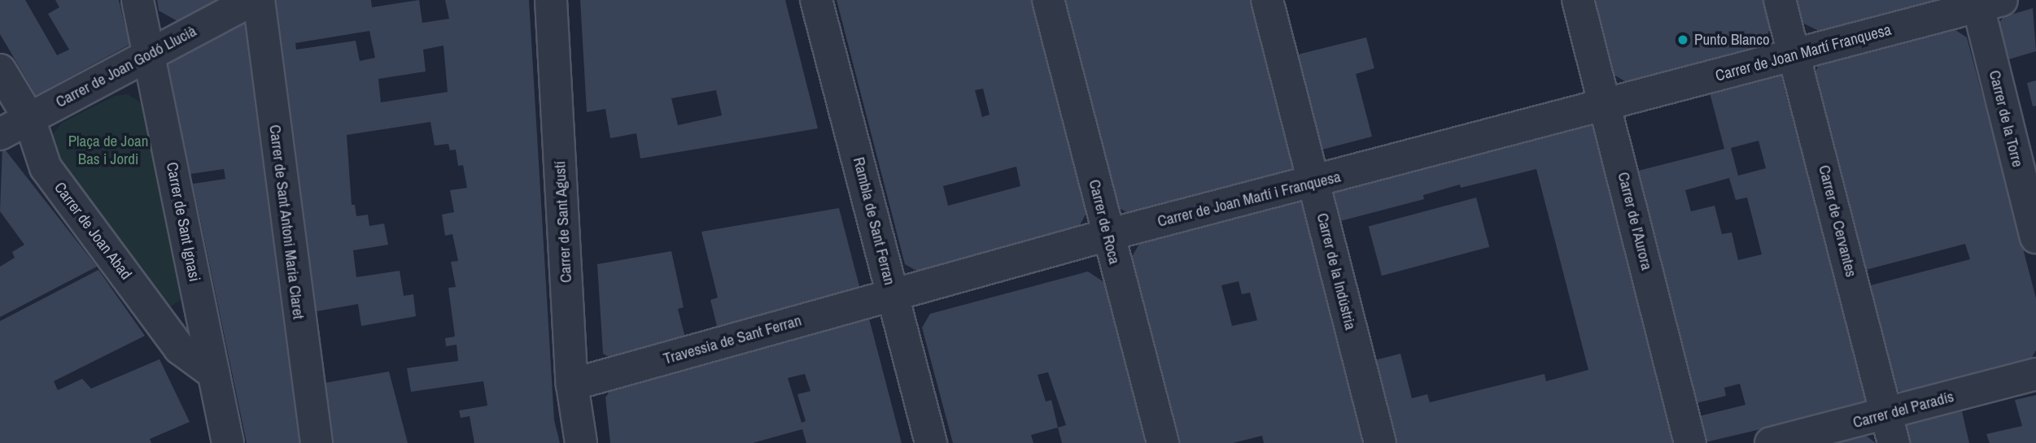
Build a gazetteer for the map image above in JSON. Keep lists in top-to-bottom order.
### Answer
{
  "streets": {
    "street": [
      "Carrer de Joan Martí Franquesa",
      "Carrer de Joan Godó Llucià",
      "Carrer de la Torre",
      "Carrer de Joan Martí i Franquesa",
      "Rambla de Sant Ferran",
      "Carrer de l'Aurora",
      "Carrer de Cervantes",
      "Carrer de Sant Ignasi",
      "Carrer de Sant Antoni Maria Claret",
      "Carrer de Sant Agustí",
      "Carrer de Roca",
      "Carrer de Joan Abad",
      "Carrer de la Indústria",
      "Travessia de Sant Ferran",
      "Carrer del Paradís"
    ]
  },
  "crossings": [
    ["Carrer de Joan Martí Franquesa", "Carrer de la Torre"],
    ["Carrer de Joan Martí Franquesa", "Carrer de Joan Martí i Franquesa"],
    ["Carrer de Joan Martí Franquesa", "Carrer de l'Aurora"],
    ["Carrer de Joan Martí Franquesa", "Carrer de Cervantes"],
    ["Carrer de Joan Godó Llucià", "Carrer de Sant Ignasi"],
    ["Carrer de Joan Godó Llucià", "Carrer de Joan Abad"],
    ["Carrer de Joan Martí i Franquesa", "Rambla de Sant Ferran"],
    ["Carrer de Joan Martí i Franquesa", "Carrer de l'Aurora"],
    ["Carrer de Joan Martí i Franquesa", "Carrer de Roca"],
    ["Carrer de Joan Martí i Franquesa", "Carrer de la Indústria"],
    ["Carrer de Joan Martí i Franquesa", "Travessia de Sant Ferran"],
    ["Rambla de Sant Ferran", "Travessia de Sant Ferran"],
    ["Carrer de Cervantes", "Carrer del Paradís"],
    ["Carrer de Sant Ignasi", "Carrer de Joan Abad"],
    ["Carrer de Sant Agustí", "Travessia de Sant Ferran"]
  ],
  "parks": ["Plaça de Joan Bas i Jordi"],
  "places": ["Punto Blanco"]
}
